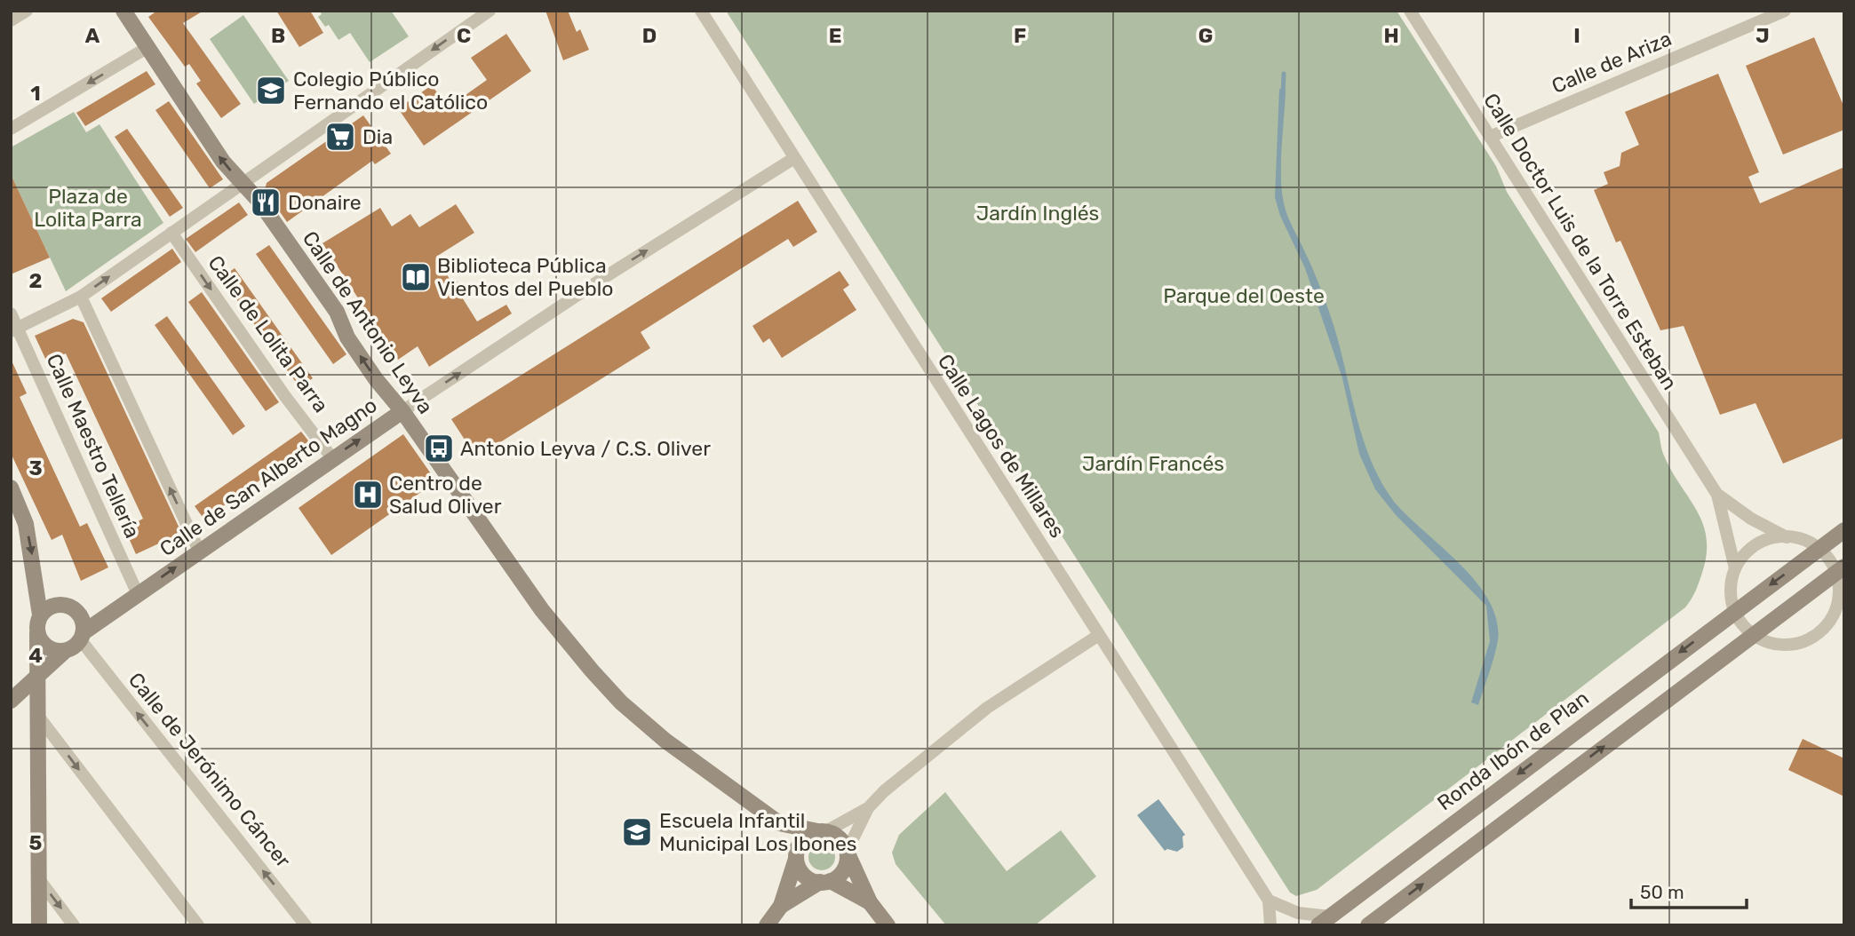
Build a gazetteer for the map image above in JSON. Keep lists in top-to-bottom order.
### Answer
{
  "streets": {
    "street": [
      "Calle de Ariza",
      "Calle Doctor Luis de la Torre Esteban",
      "Calle de Antonio Leyva",
      "Calle de Lolita Parra",
      "Calle Maestro Tellería",
      "Calle Lagos de Millares",
      "Calle de San Alberto Magno",
      "Ronda Ibón de Plan",
      "Calle de Jerónimo Cáncer"
    ]
  },
  "crossings": [
    ["Calle de Ariza", "Calle Doctor Luis de la Torre Esteban"],
    ["Calle de Antonio Leyva", "Calle de San Alberto Magno"],
    ["Calle de Lolita Parra", "Calle de San Alberto Magno"],
    ["Calle Maestro Tellería", "Calle de San Alberto Magno"],
    ["Calle Lagos de Millares", "Calle de San Alberto Magno"],
    ["Calle de San Alberto Magno", "Calle de Jerónimo Cáncer"]
  ],
  "one_way": ["Calle de Antonio Leyva", "Calle de Lolita Parra", "Calle de San Alberto Magno"],
  "parks": [
    "Plaza de Lolita Parra",
    "Jardín Inglés",
    "Parque del Oeste",
    "Jardín Francés"
  ],
  "places": {
    "school or university": ["Colegio Público Fernando el Católico", "Escuela Infantil Municipal Los Ibones"],
    "supermarket": ["Dia"],
    "restaurant": ["Donaire"],
    "library": ["Biblioteca Pública Vientos del Pueblo"],
    "bus stop": ["Antonio Leyva / C.S. Oliver"],
    "hospital": ["Centro de Salud Oliver"]
  },
  "scale_bar": "50 m",
  "grid": {
    "columns": [
      "A",
      "B",
      "C",
      "D",
      "E",
      "F",
      "G",
      "H",
      "I",
      "J"
    ],
    "rows": [
      "1",
      "2",
      "3",
      "4",
      "5"
    ]
  }
}
